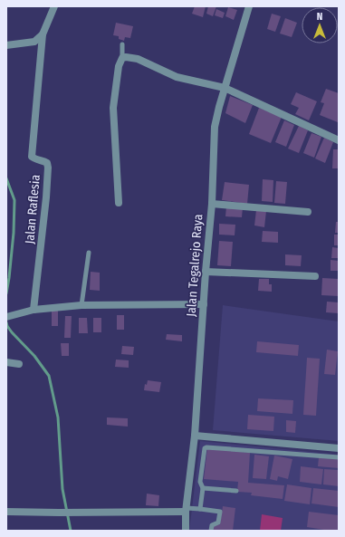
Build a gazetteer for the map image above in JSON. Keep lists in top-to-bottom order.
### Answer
{
  "streets": {
    "street": ["Jalan Raflesia", "Jalan Tegalrejo Raya"]
  },
  "north": "top"
}
